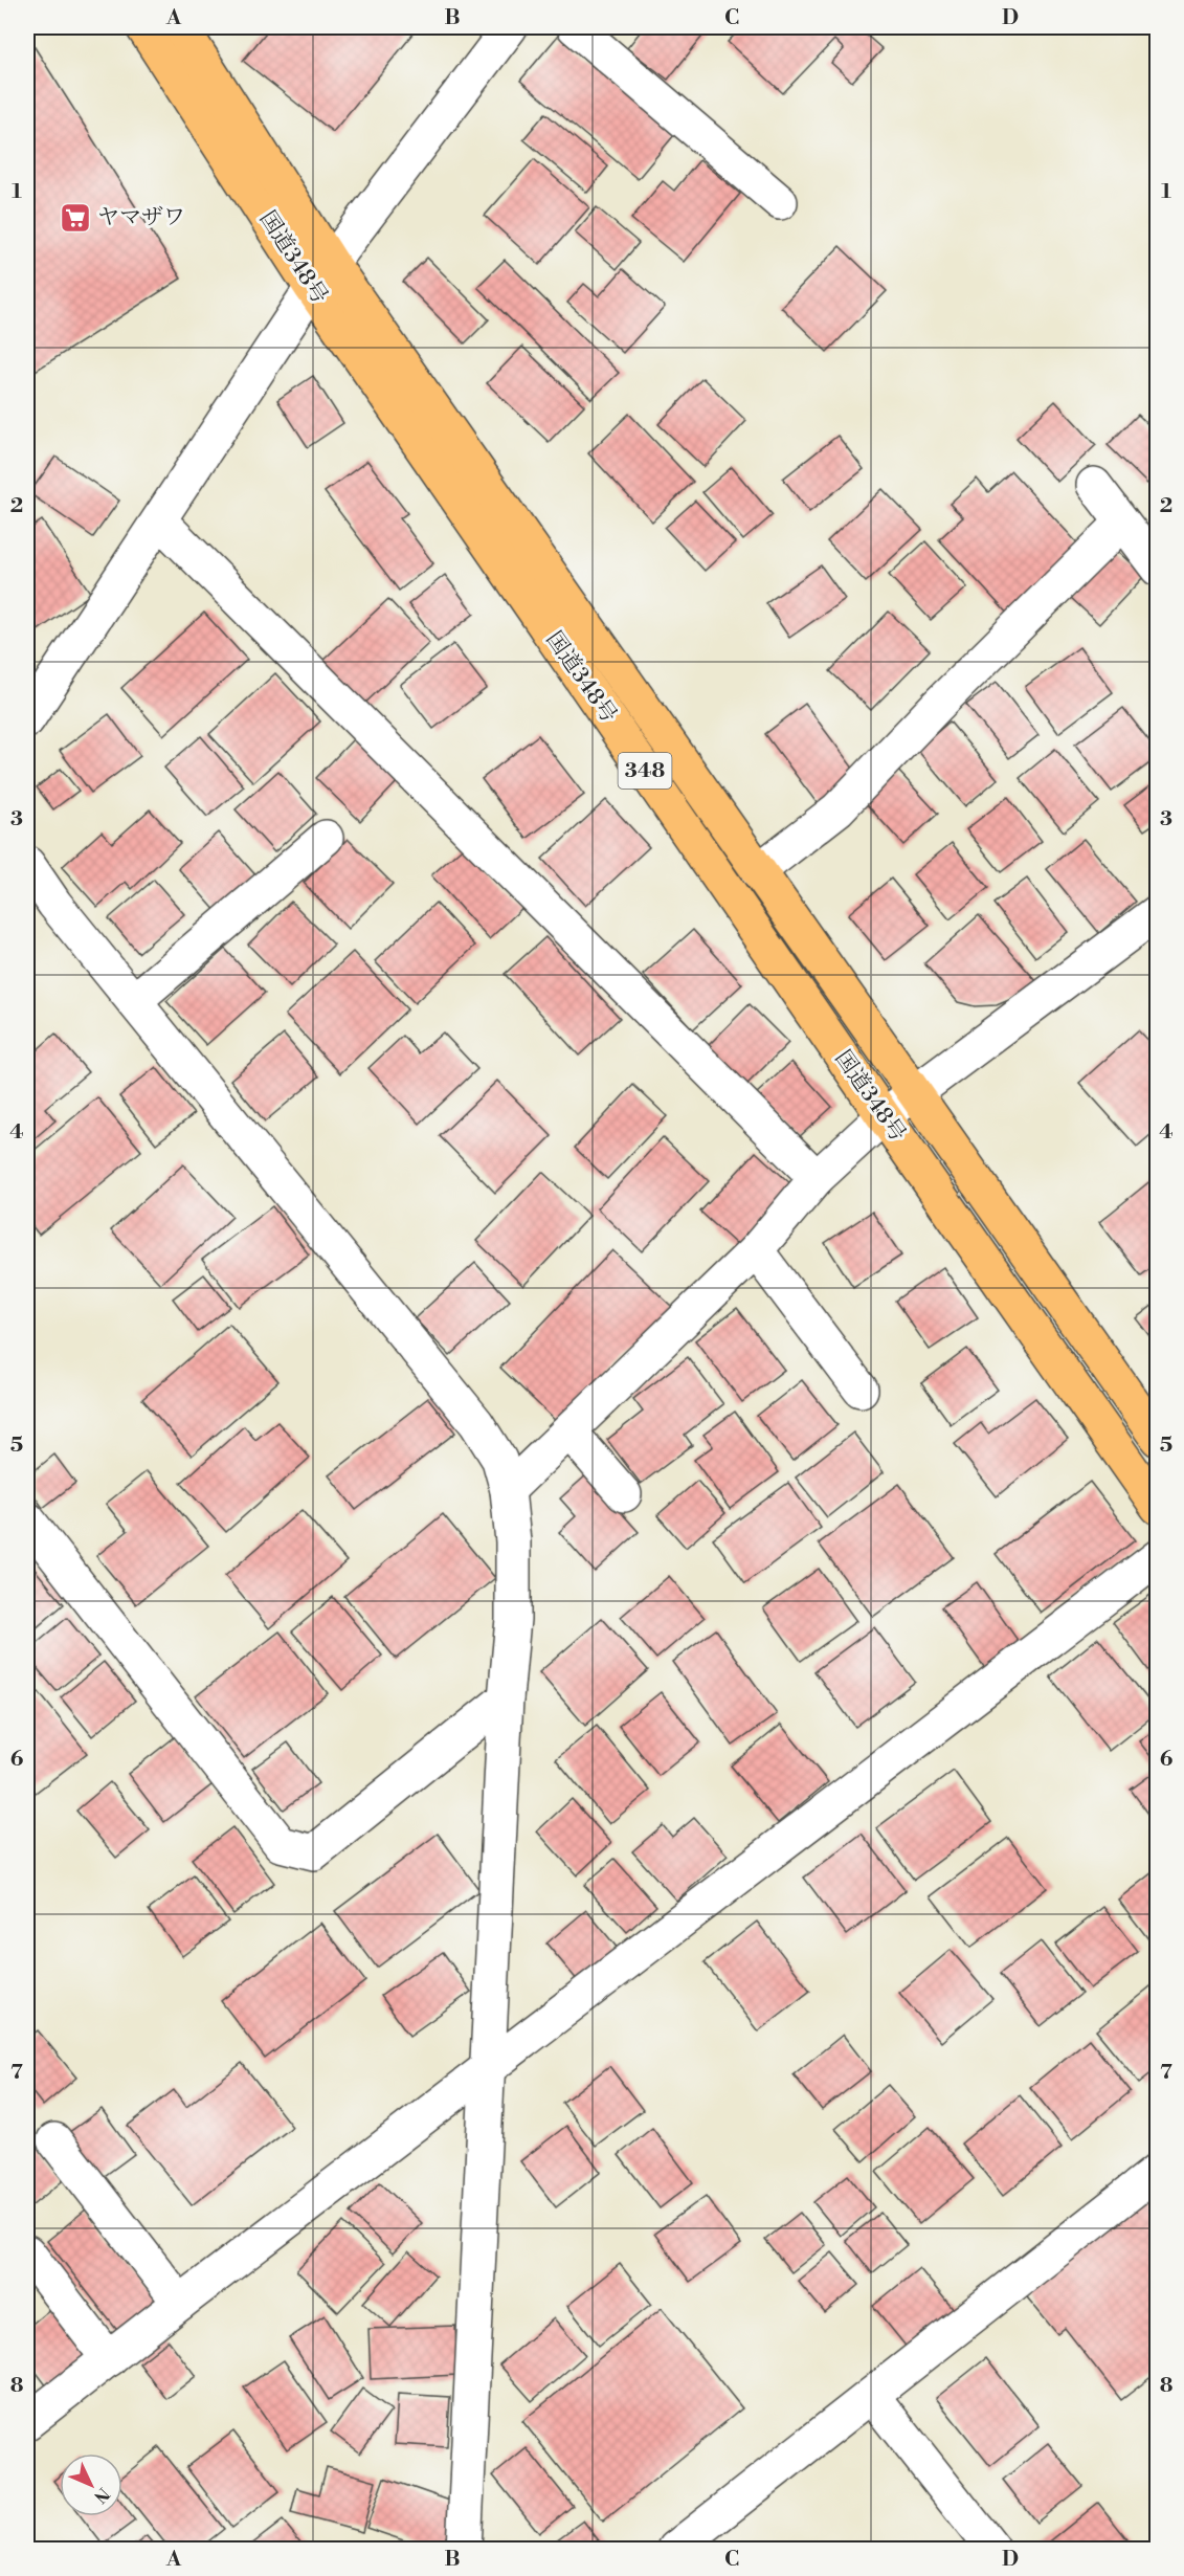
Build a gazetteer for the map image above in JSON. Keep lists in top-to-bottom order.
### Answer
{
  "streets": {
    "highway": ["国道348号", "348"]
  },
  "places": {
    "supermarket": ["ヤマザワ"]
  },
  "north": "bottom right",
  "grid": {
    "columns": [
      "A",
      "B",
      "C",
      "D"
    ],
    "rows": [
      "1",
      "2",
      "3",
      "4",
      "5",
      "6",
      "7",
      "8"
    ]
  }
}
